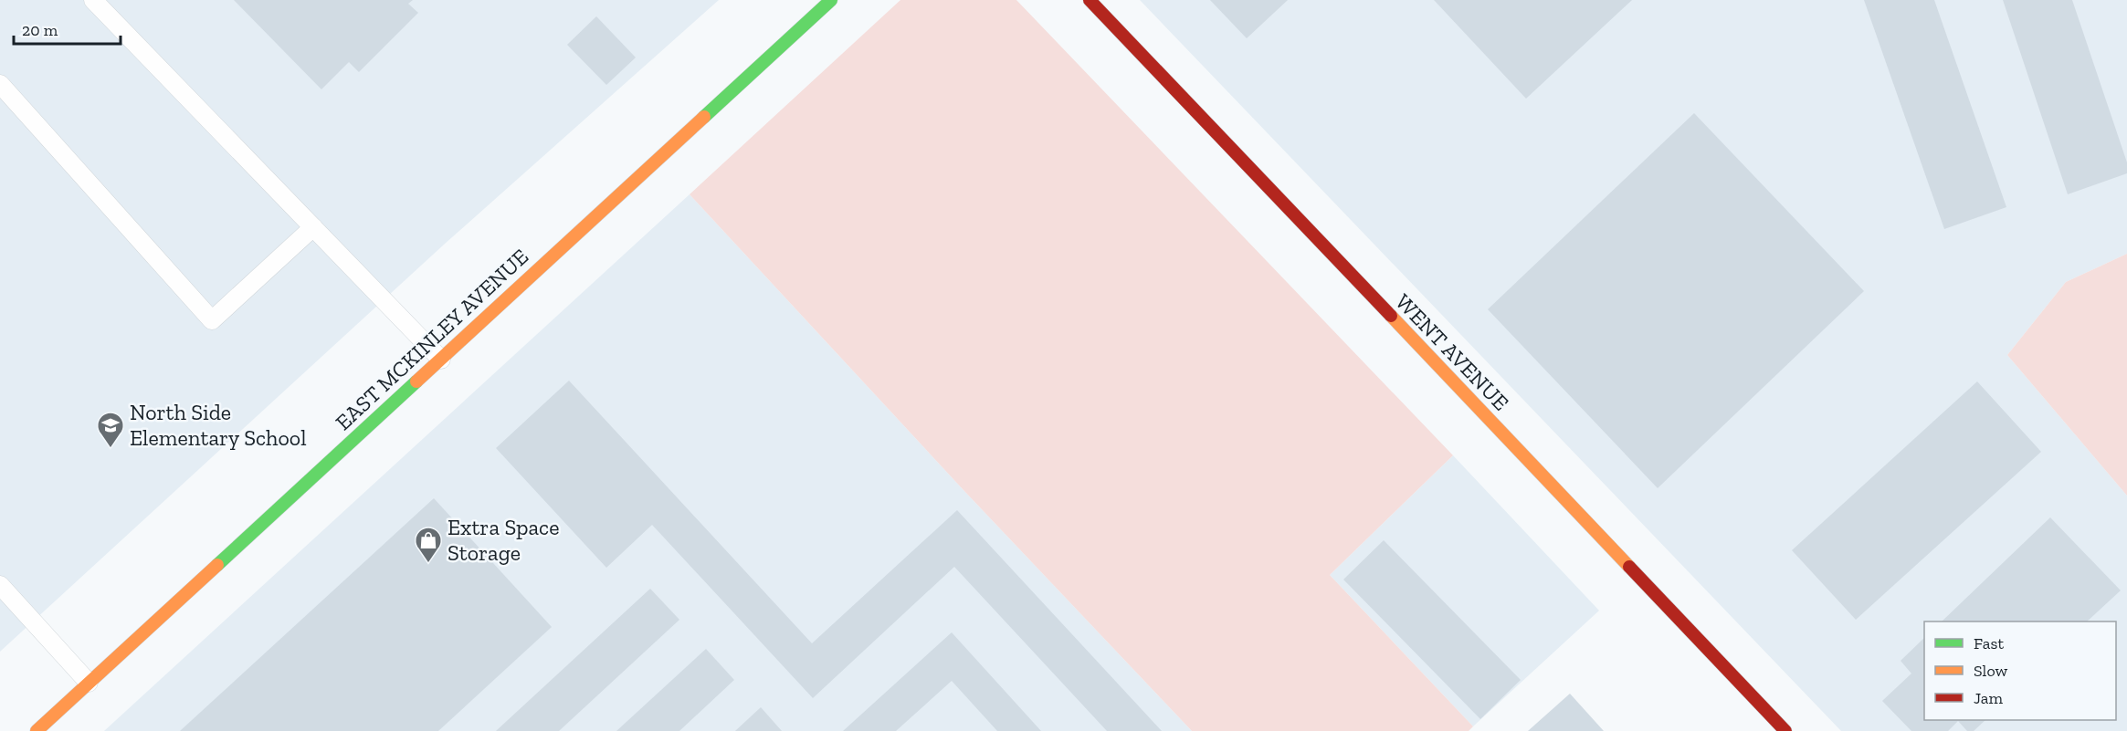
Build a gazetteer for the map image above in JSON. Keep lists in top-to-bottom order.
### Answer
{
  "streets": {
    "main road": ["EAST MCKINLEY AVENUE", "WENT AVENUE"]
  },
  "places": {
    "school or university": ["North Side Elementary School"],
    "shop": ["Extra Space Storage"]
  },
  "legend": ["Fast", "Slow", "Jam"],
  "scale_bar": "20 m"
}
